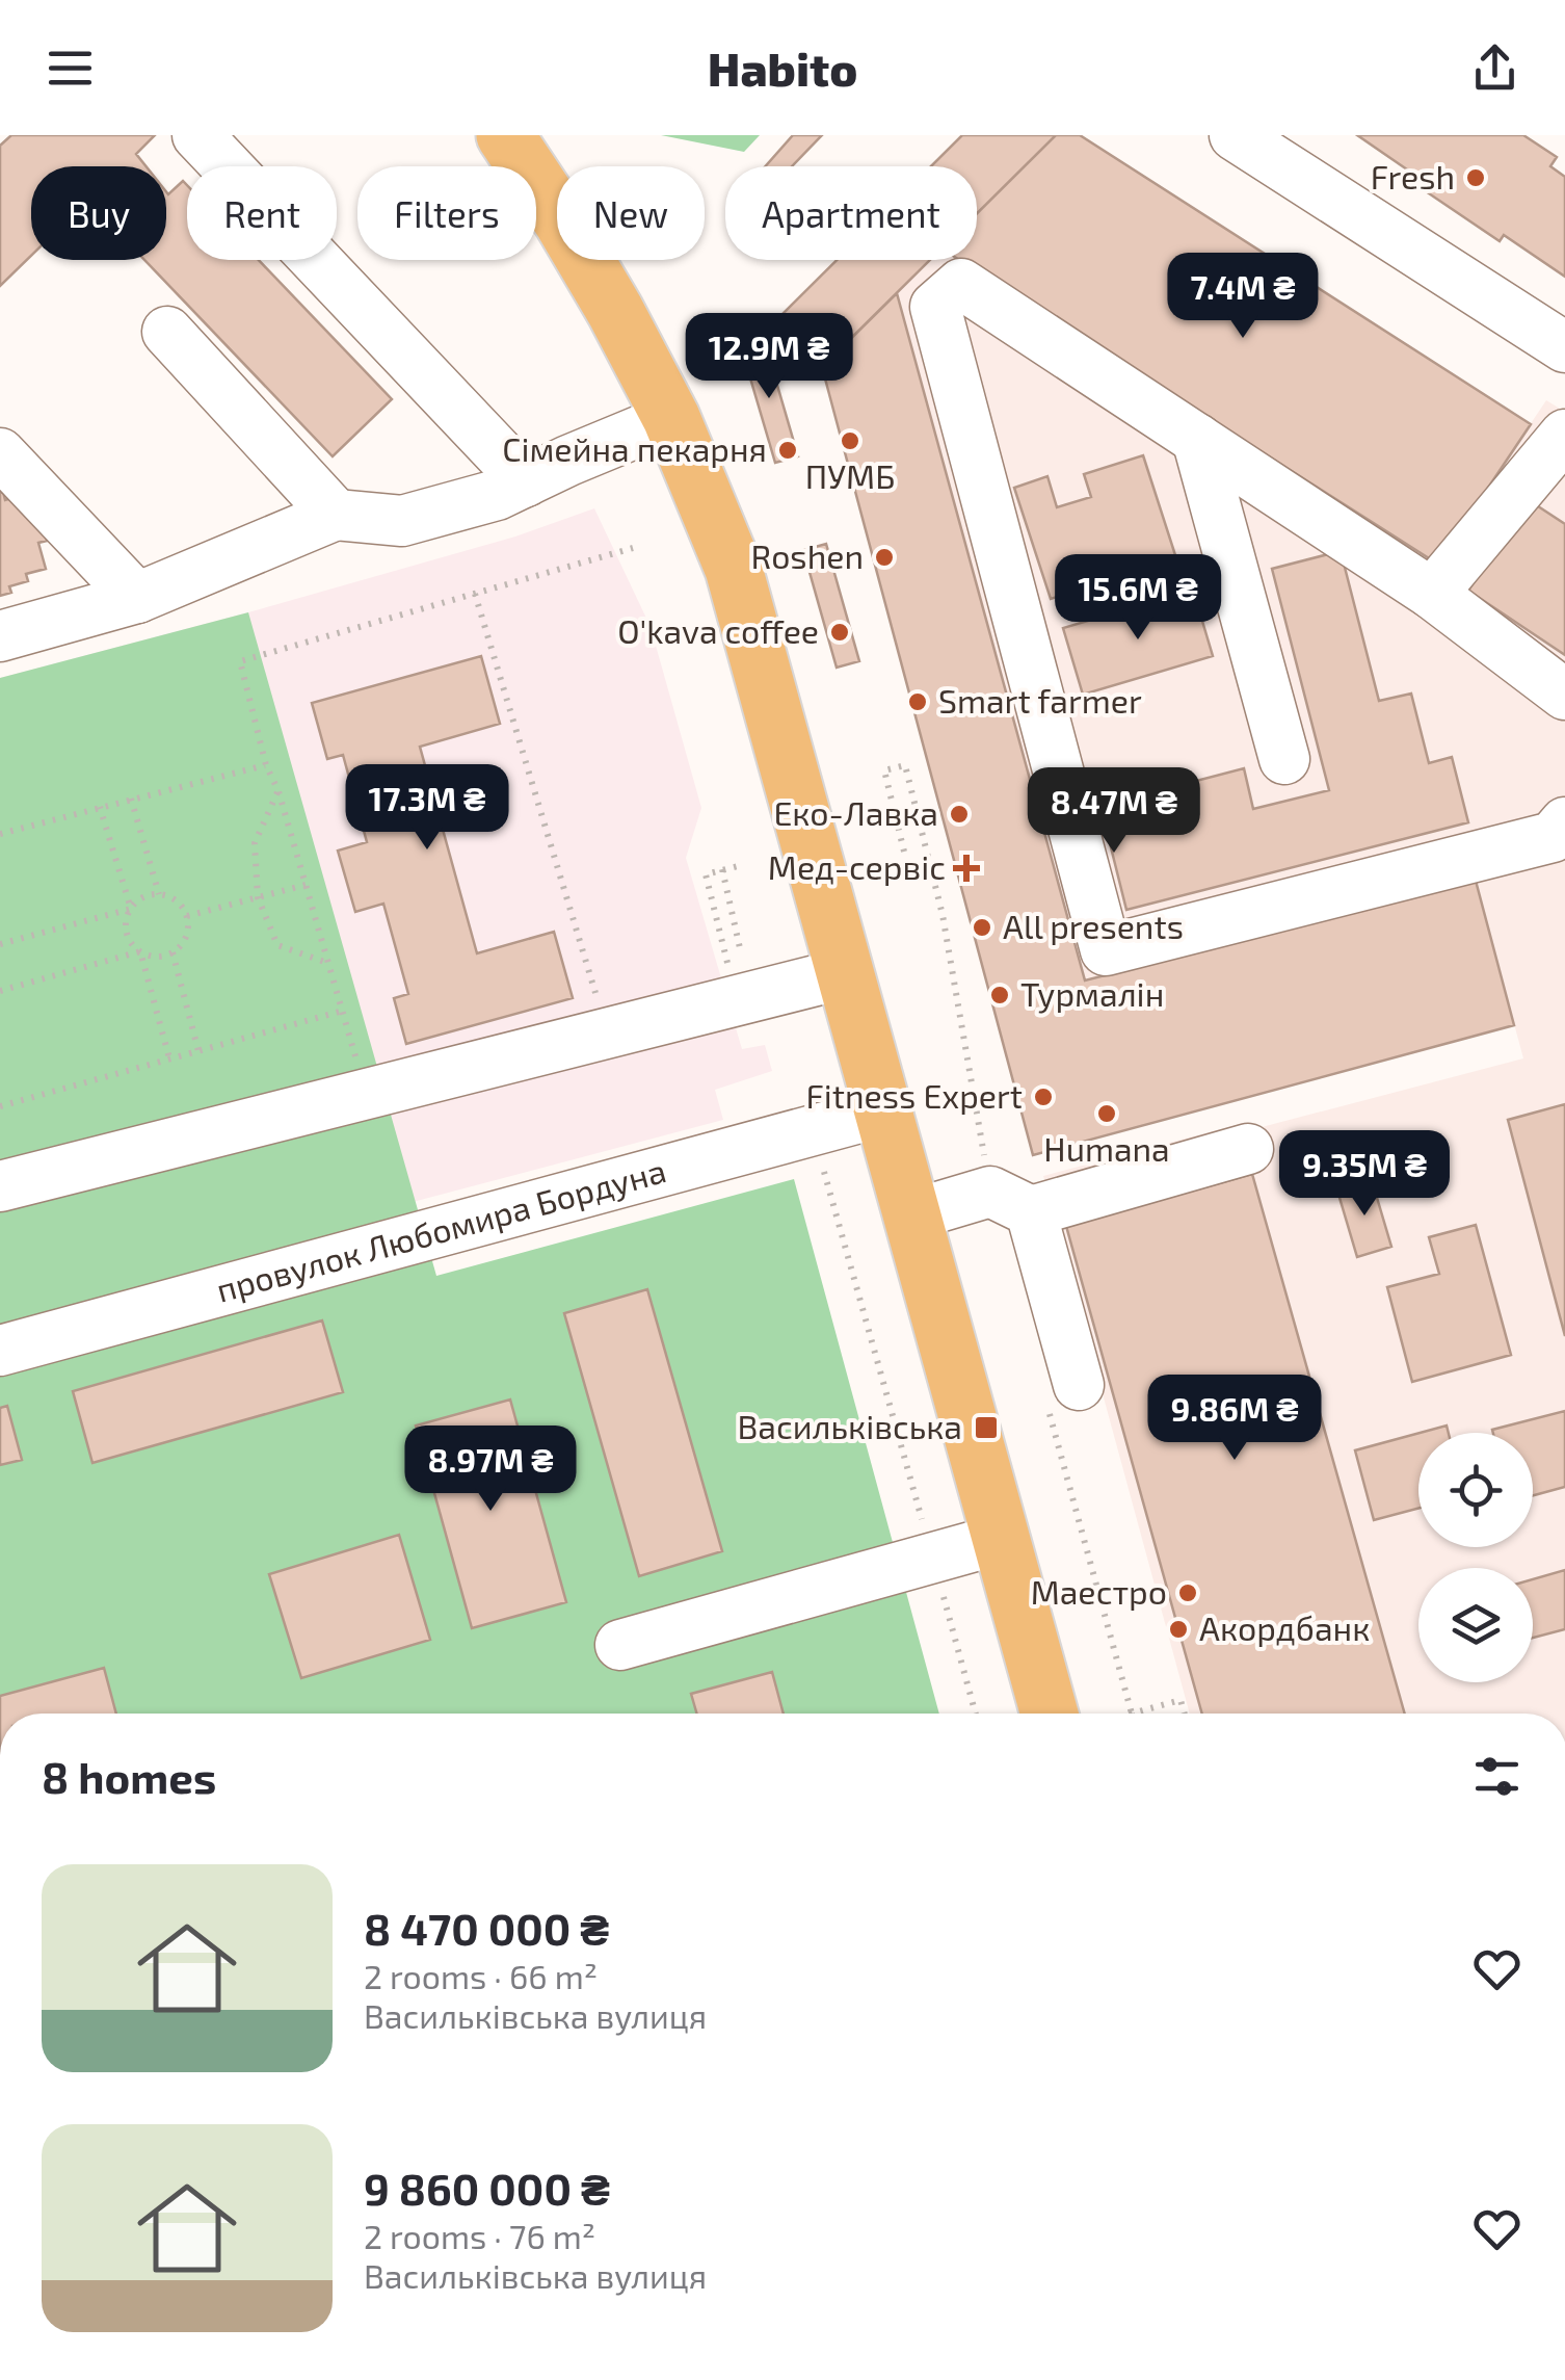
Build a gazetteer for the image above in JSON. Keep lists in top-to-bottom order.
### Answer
{
  "streets": {
    "street": ["провулок Любомира Бордуна"]
  },
  "places": {
    "other": [
      "Fresh",
      "ПУМБ",
      "Сімейна пекарня",
      "Roshen",
      "O'kava coffee",
      "Smart farmer",
      "Еко-Лавка",
      "All presents",
      "Турмалін",
      "Fitness Expert",
      "Humana",
      "Маестро",
      "Акордбанк"
    ],
    "health": ["Мед-сервіс"],
    "transit": ["Васильківська"]
  },
  "page": {
    "header": "Habito",
    "chip": [
      "Buy",
      "Rent",
      "Filters",
      "New",
      "Apartment"
    ],
    "price": [
      "7.4M ₴",
      "12.9M ₴",
      "15.6M ₴",
      "17.3M ₴",
      "8.47M ₴",
      "9.35M ₴",
      "9.86M ₴",
      "8.97M ₴"
    ],
    "heading": "8 homes",
    "list": [
      {
        "name": "8 470 000 ₴",
        "note": "2 rooms · 66 m² · Васильківська вулиця"
      },
      {
        "name": "9 860 000 ₴",
        "note": "2 rooms · 76 m² · Васильківська вулиця"
      }
    ]
  }
}
